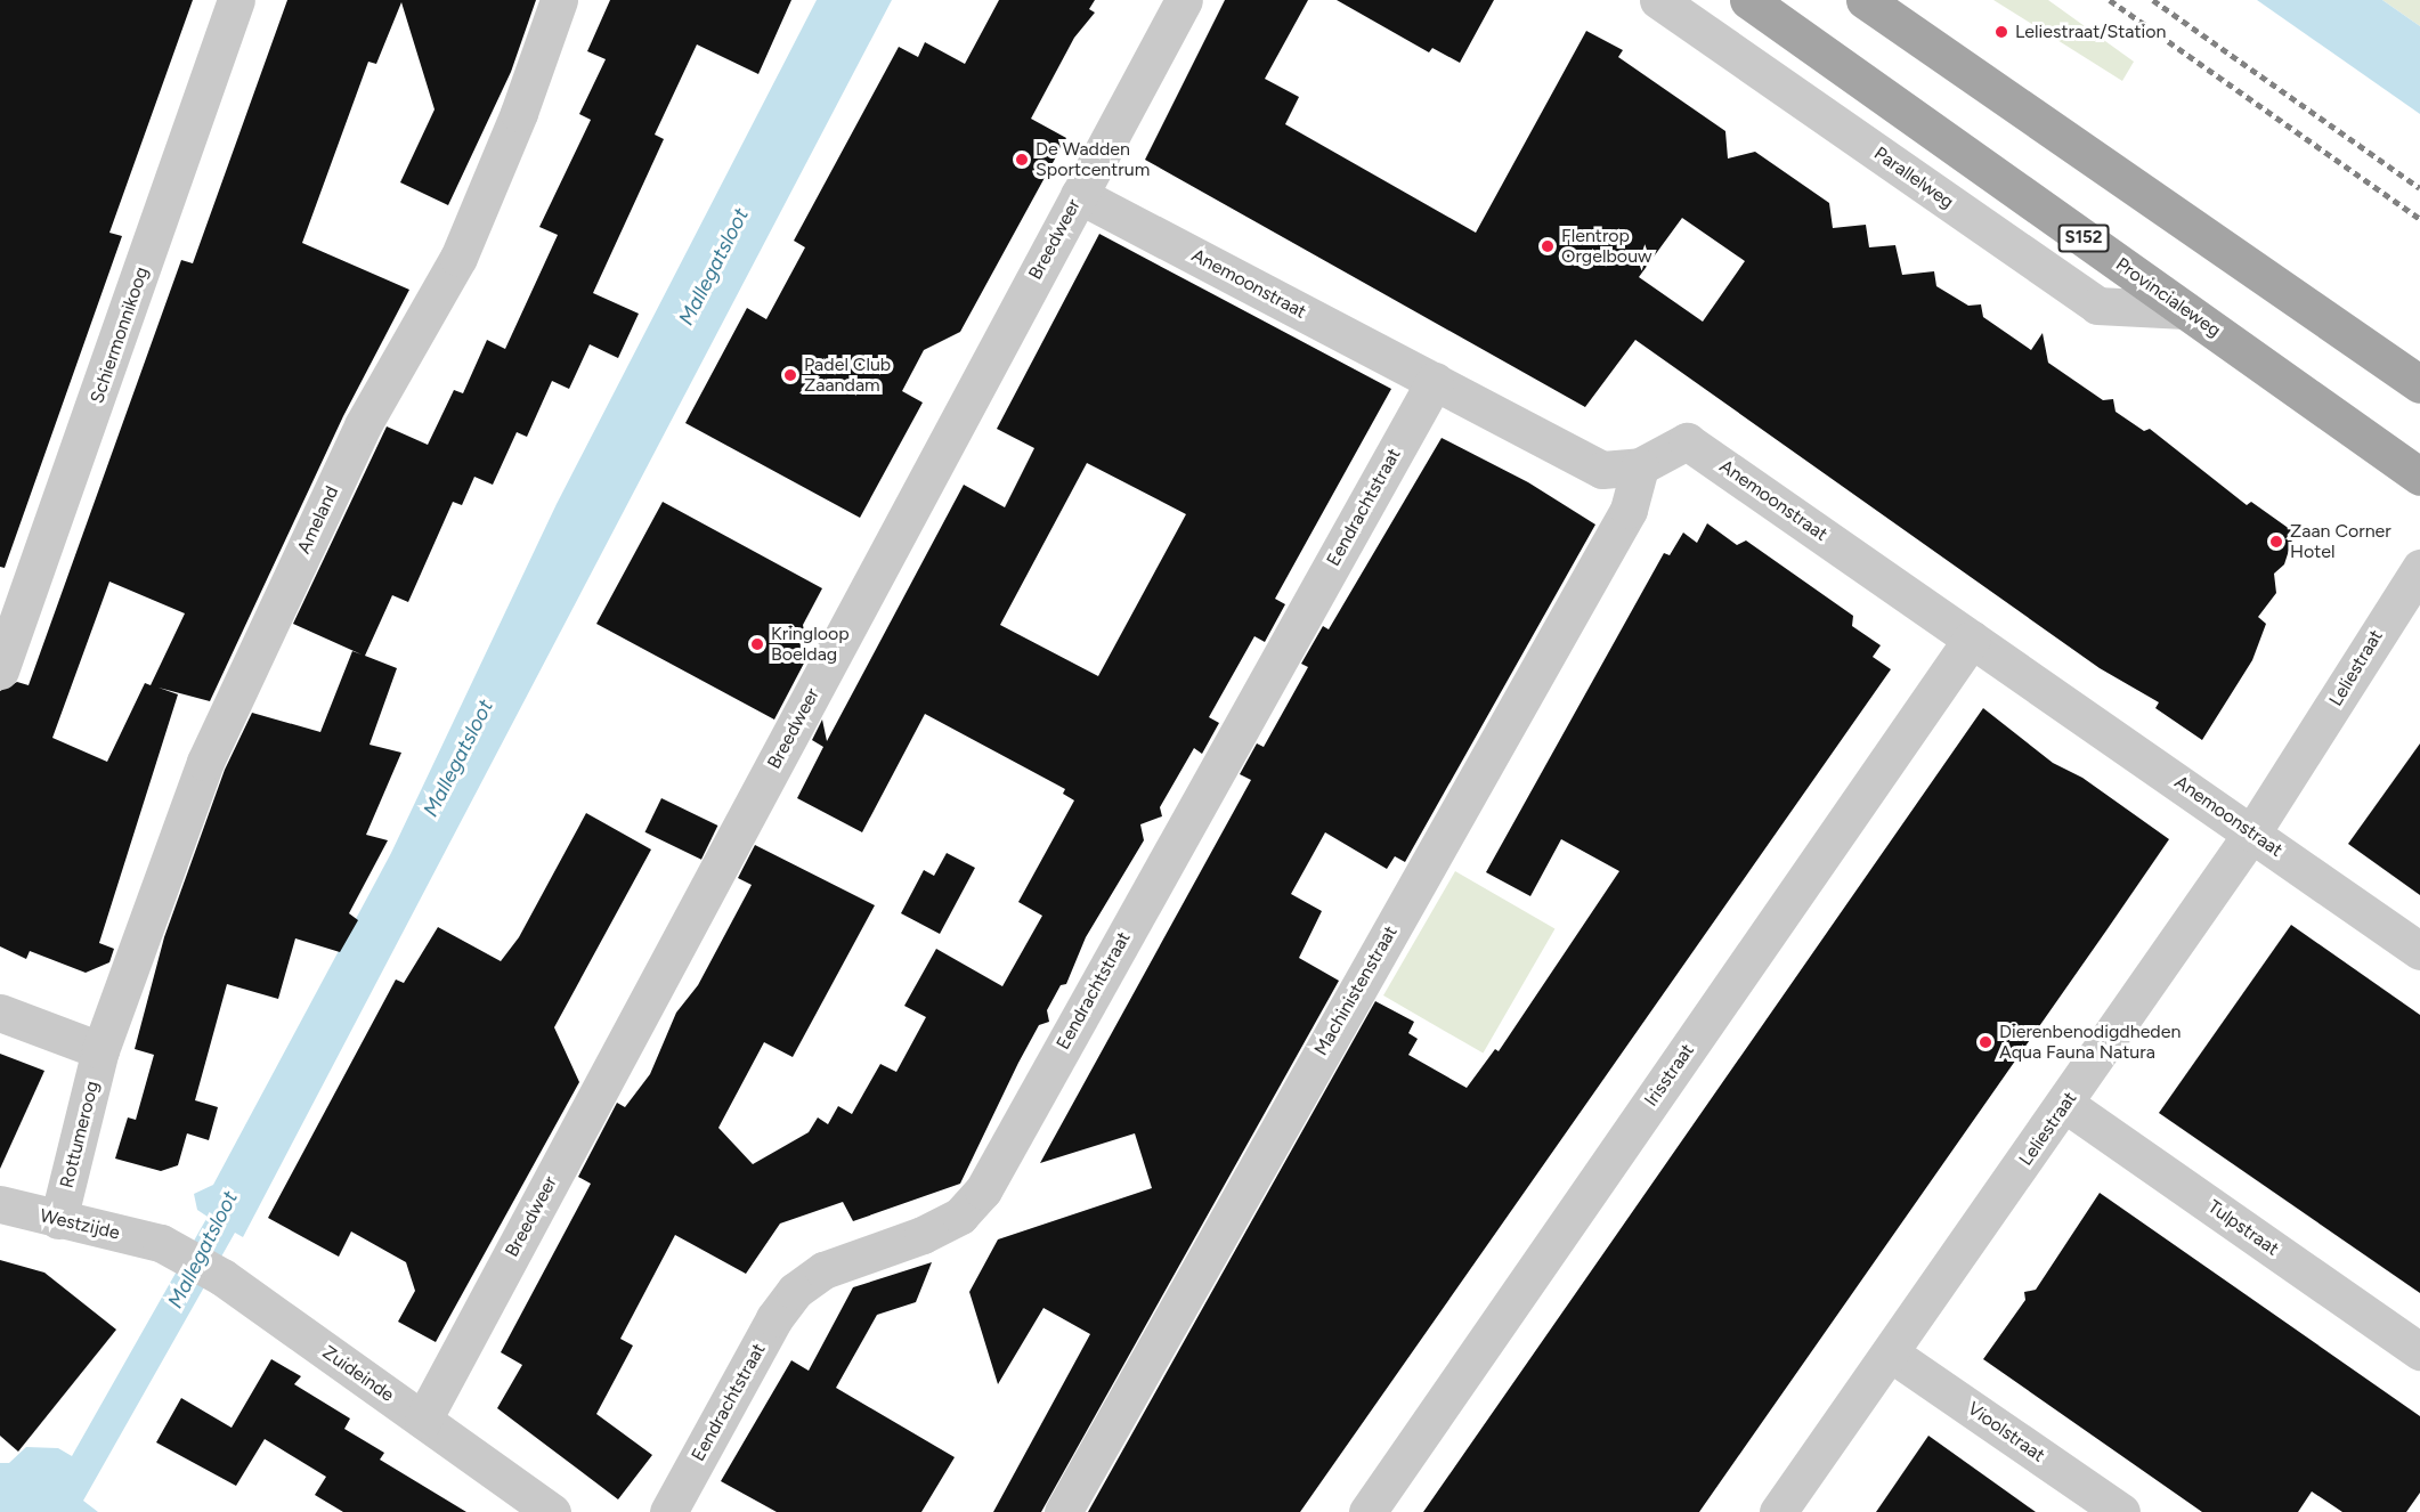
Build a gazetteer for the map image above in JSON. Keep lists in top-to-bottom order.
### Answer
{
  "streets": {
    "main road": ["S152", "Provincialeweg"],
    "street": [
      "Parallelweg",
      "Breedweer",
      "Anemoonstraat",
      "Schiermonnikoog",
      "Eendrachtstraat",
      "Ameland",
      "Leliestraat",
      "Machinistenstraat",
      "Irisstraat",
      "Rottumeroog",
      "Westzijde",
      "Tulpstraat",
      "Zuideinde",
      "Vioolstraat"
    ]
  },
  "crossings": [
    ["Parallelweg", "Provincialeweg"],
    ["Breedweer", "Anemoonstraat"],
    ["Breedweer", "Zuideinde"],
    ["Anemoonstraat", "Eendrachtstraat"],
    ["Anemoonstraat", "Leliestraat"],
    ["Anemoonstraat", "Machinistenstraat"],
    ["Anemoonstraat", "Irisstraat"],
    ["Ameland", "Rottumeroog"],
    ["Leliestraat", "Tulpstraat"],
    ["Leliestraat", "Vioolstraat"],
    ["Rottumeroog", "Westzijde"],
    ["Westzijde", "Zuideinde"]
  ],
  "water": ["Mallegatsloot"],
  "places": [
    "Leliestraat/Station",
    "De Wadden Sportcentrum",
    "Flentrop Orgelbouw",
    "Padel Club Zaandam",
    "Zaan Corner Hotel",
    "Kringloop Boeldag",
    "Dierenbenodigdheden Aqua Fauna Natura"
  ]
}
